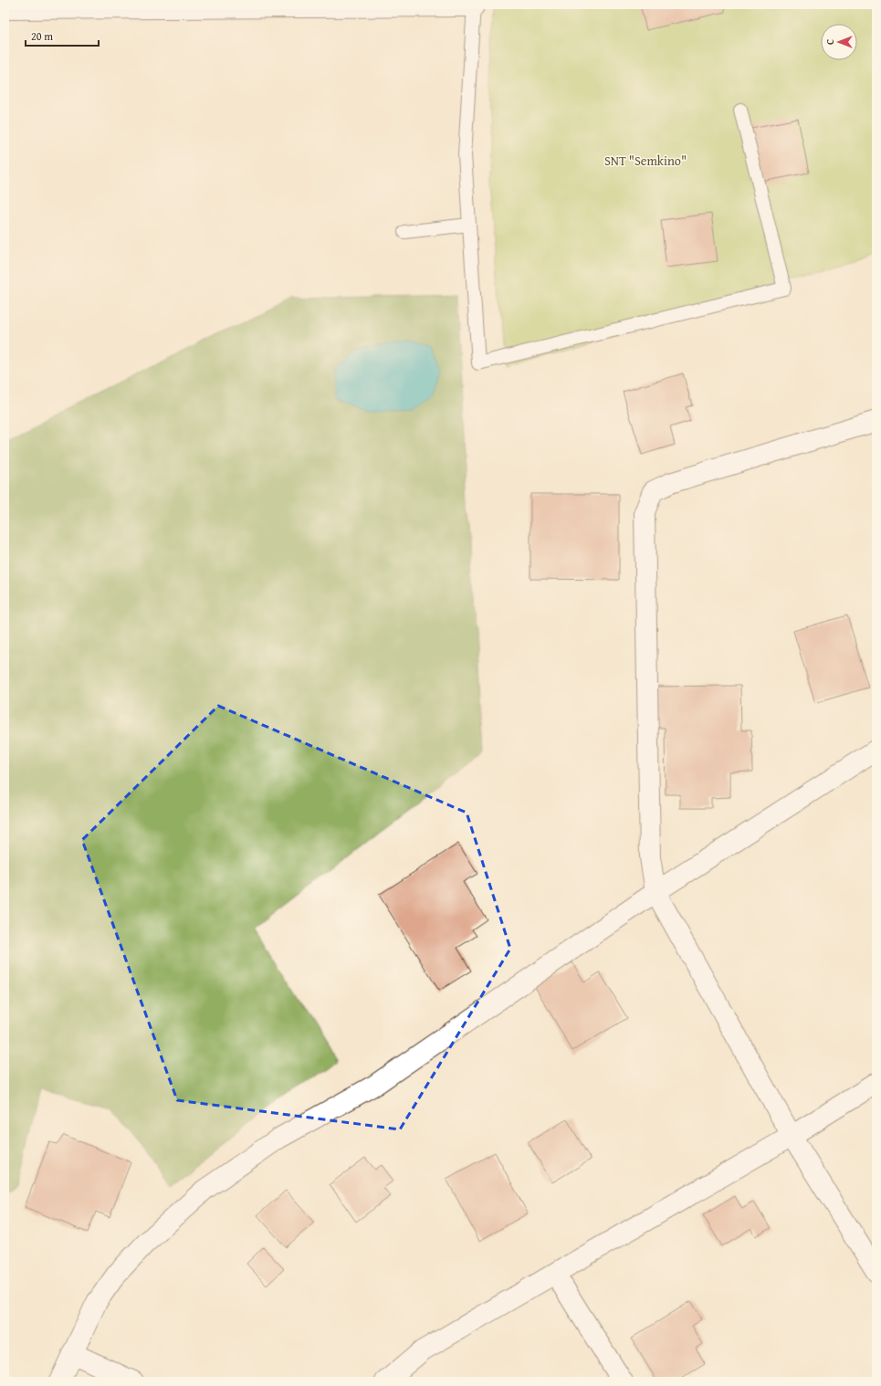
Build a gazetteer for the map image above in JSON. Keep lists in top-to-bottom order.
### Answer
{
  "parks": ["SNT \"Semkino\""],
  "scale_bar": "20 m",
  "north": "left"
}
